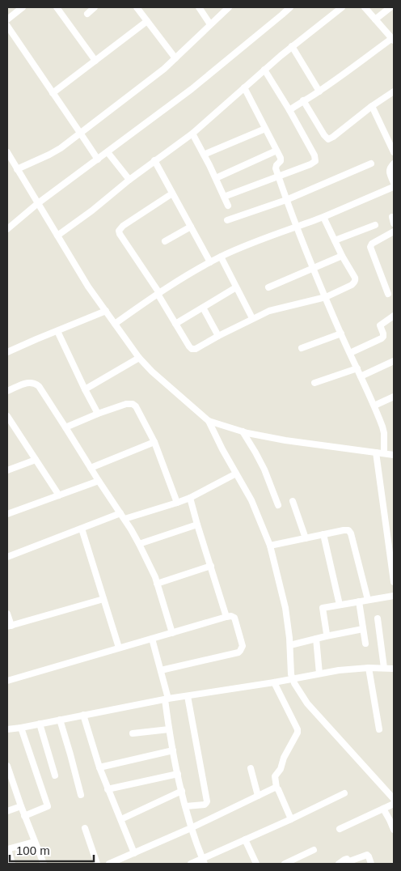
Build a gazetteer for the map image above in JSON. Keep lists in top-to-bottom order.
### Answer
{
  "scale_bar": "100 m"
}
